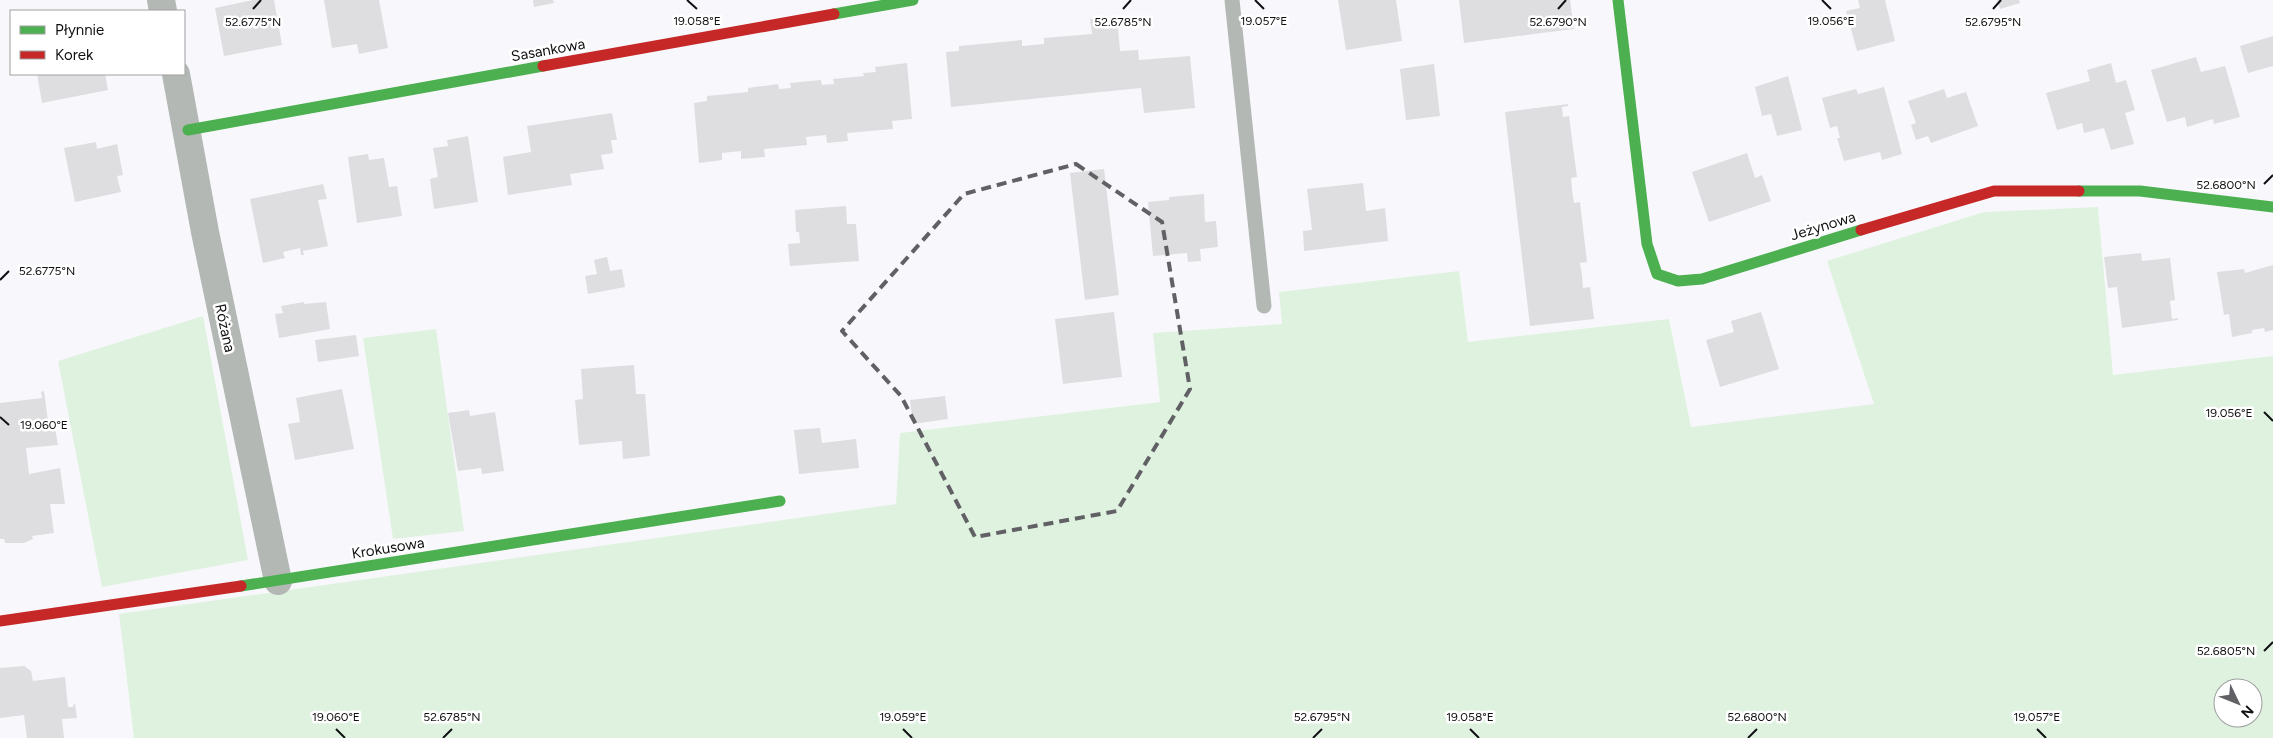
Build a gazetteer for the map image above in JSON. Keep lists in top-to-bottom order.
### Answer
{
  "streets": {
    "street": [
      "Sasankowa",
      "Jeżynowa",
      "Różana",
      "Krokusowa"
    ]
  },
  "crossings": [
    ["Sasankowa", "Różana"],
    ["Różana", "Krokusowa"]
  ],
  "legend": ["Płynnie", "Korek"],
  "north": "bottom right",
  "coordinates": [
    "19.058°E",
    "19.057°E",
    "19.056°E",
    "52.6795°N",
    "52.6775°N",
    "52.6785°N",
    "52.6790°N",
    "52.6800°N",
    "19.060°E",
    "52.6805°N",
    "19.059°E"
  ]
}
